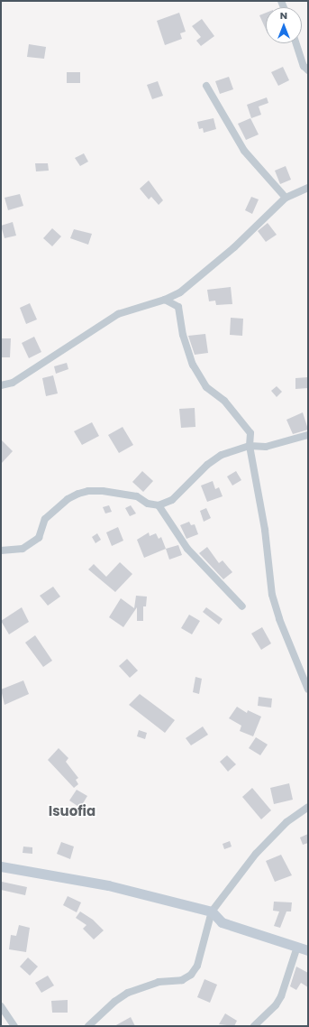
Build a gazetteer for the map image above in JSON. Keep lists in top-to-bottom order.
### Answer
{
  "districts": ["Isuofia"],
  "north": "top"
}
